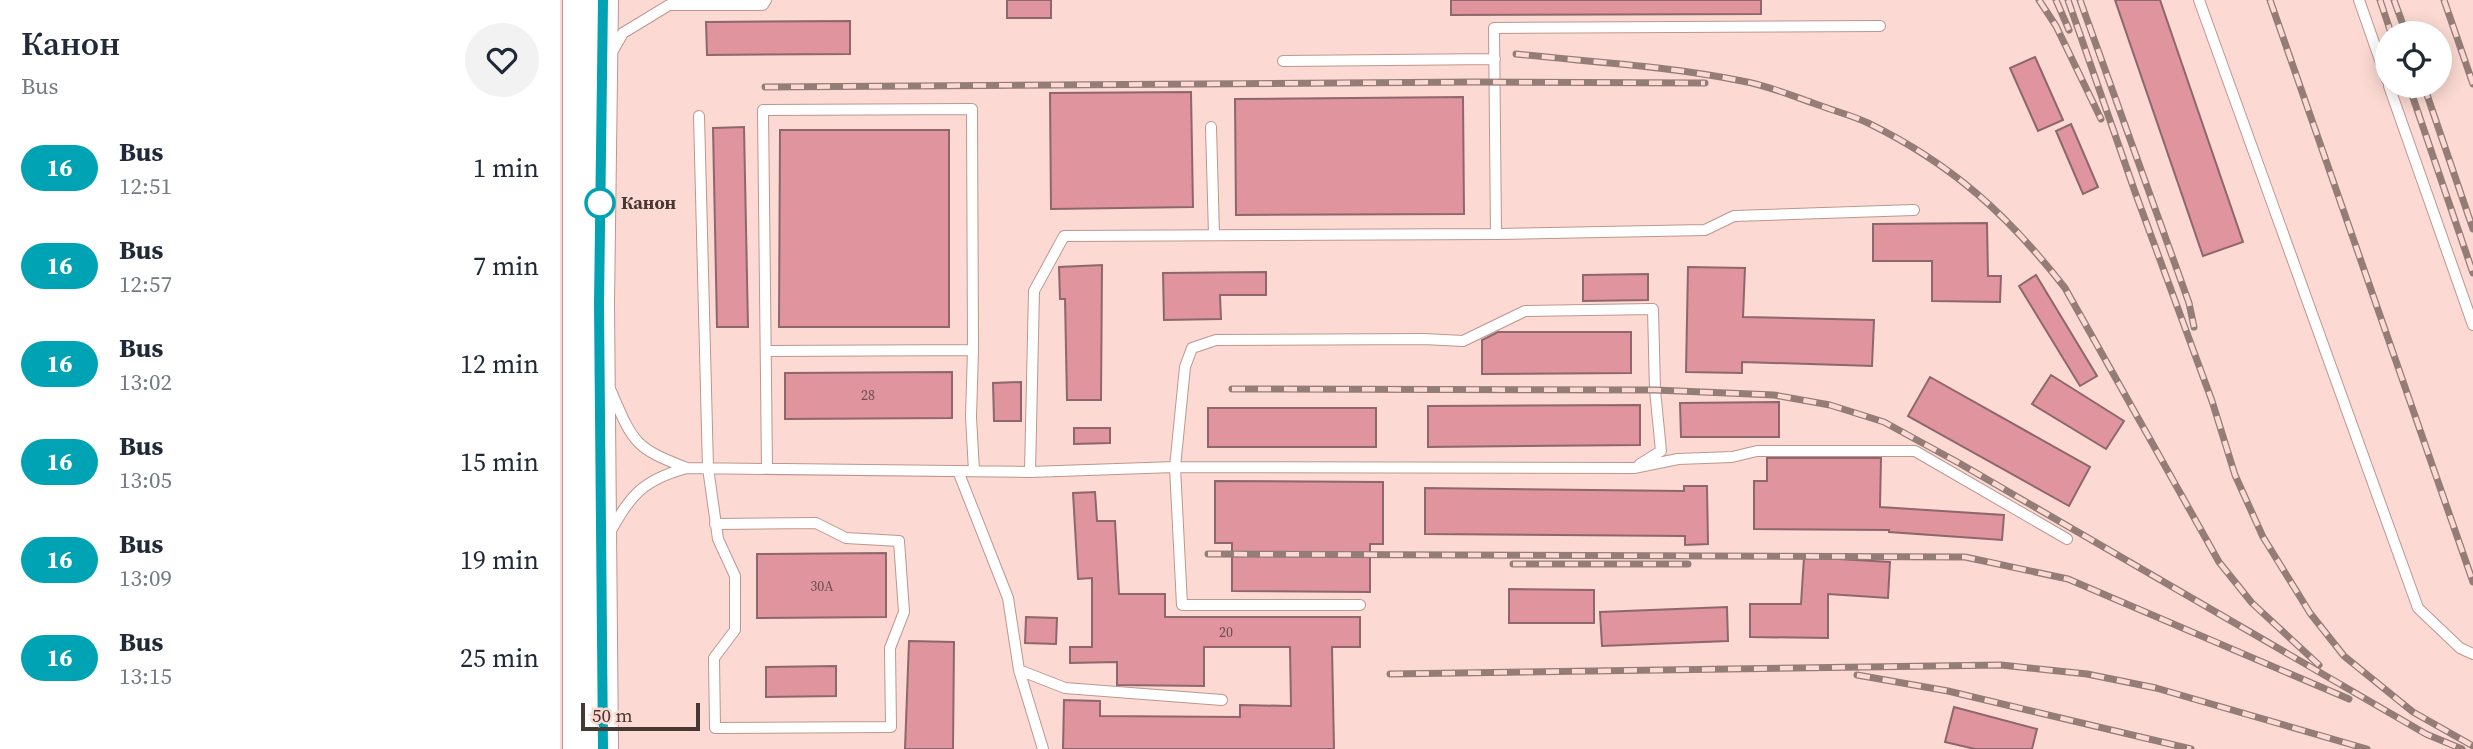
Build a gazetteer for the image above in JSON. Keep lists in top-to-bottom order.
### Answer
{
  "places": ["Канон"],
  "lines": ["bus line 16"],
  "house_numbers": ["28", "30А", "20"],
  "scale_bar": "50 m",
  "page": {
    "heading": ["Канон", "Bus"],
    "list": [
      {
        "mark": "16",
        "name": "Bus",
        "note": "12:51",
        "value": "1 min"
      },
      {
        "mark": "16",
        "name": "Bus",
        "note": "12:57",
        "value": "7 min"
      },
      {
        "mark": "16",
        "name": "Bus",
        "note": "13:02",
        "value": "12 min"
      },
      {
        "mark": "16",
        "name": "Bus",
        "note": "13:05",
        "value": "15 min"
      },
      {
        "mark": "16",
        "name": "Bus",
        "note": "13:09",
        "value": "19 min"
      },
      {
        "mark": "16",
        "name": "Bus",
        "note": "13:15",
        "value": "25 min"
      }
    ],
    "scale": "50 m"
  }
}
